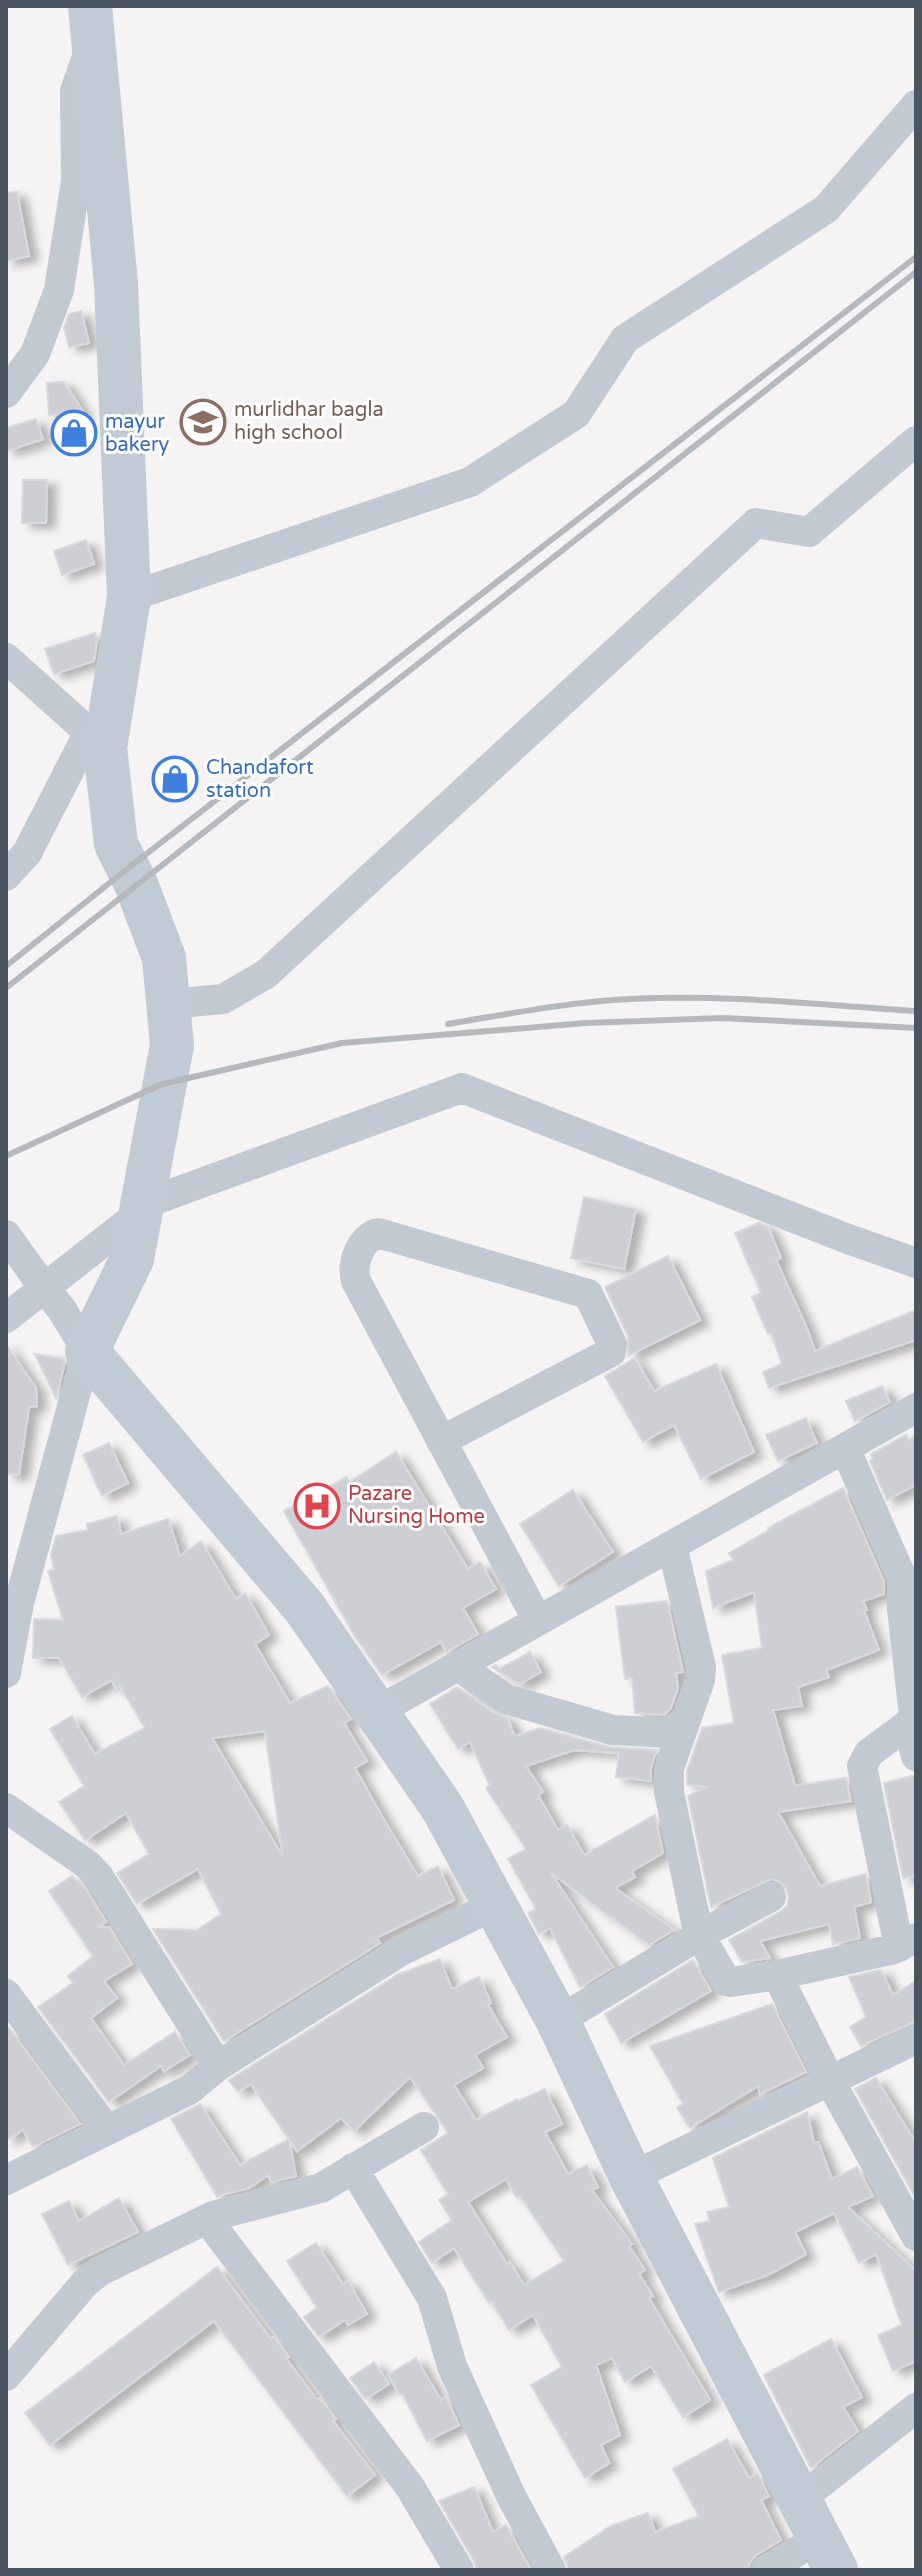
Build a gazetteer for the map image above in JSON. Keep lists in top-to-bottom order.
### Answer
{
  "places": {
    "school or university": ["murlidhar bagla high school"],
    "shop": ["mayur bakery", "Chandafort station"],
    "hospital": ["Pazare Nursing Home"]
  }
}
